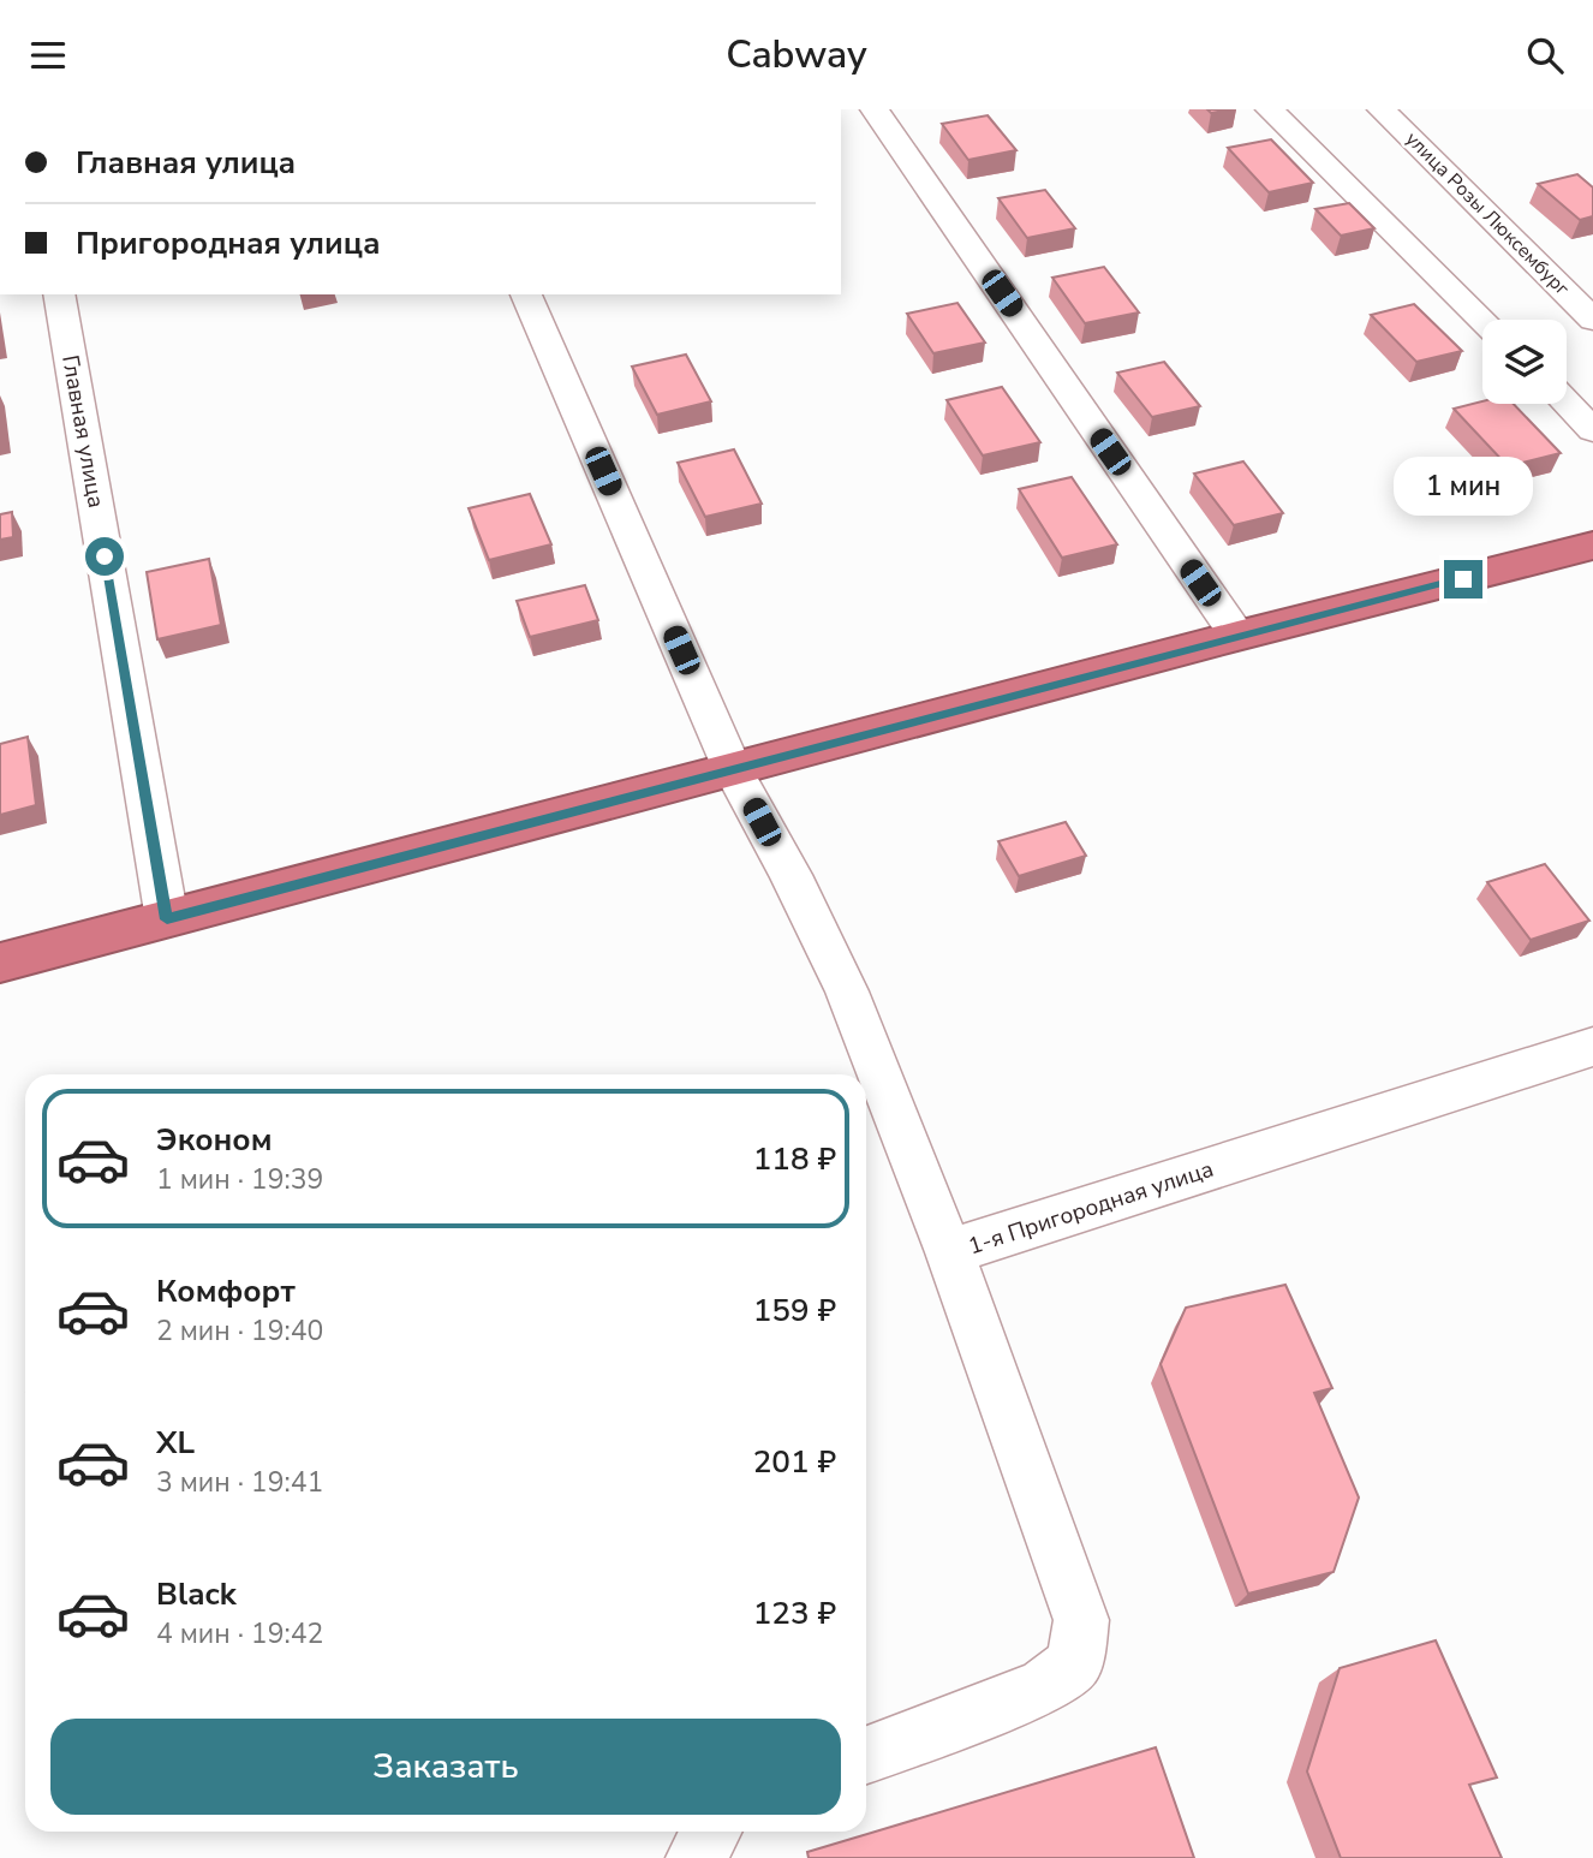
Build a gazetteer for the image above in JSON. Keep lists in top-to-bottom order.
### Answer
{
  "streets": {
    "street": ["улица Розы Люксембург", "Главная улица", "1-я Пригородная улица"]
  },
  "page": {
    "header": "Cabway",
    "banner": ["Главная улица", "Пригородная улица"],
    "bubble": "1 мин",
    "list": [
      {
        "name": "Эконом",
        "note": "1 мин · 19:39",
        "value": "118 ₽"
      },
      {
        "name": "Комфорт",
        "note": "2 мин · 19:40",
        "value": "159 ₽"
      },
      {
        "name": "XL",
        "note": "3 мин · 19:41",
        "value": "201 ₽"
      },
      {
        "name": "Black",
        "note": "4 мин · 19:42",
        "value": "123 ₽"
      }
    ],
    "buttons": "Заказать"
  }
}
